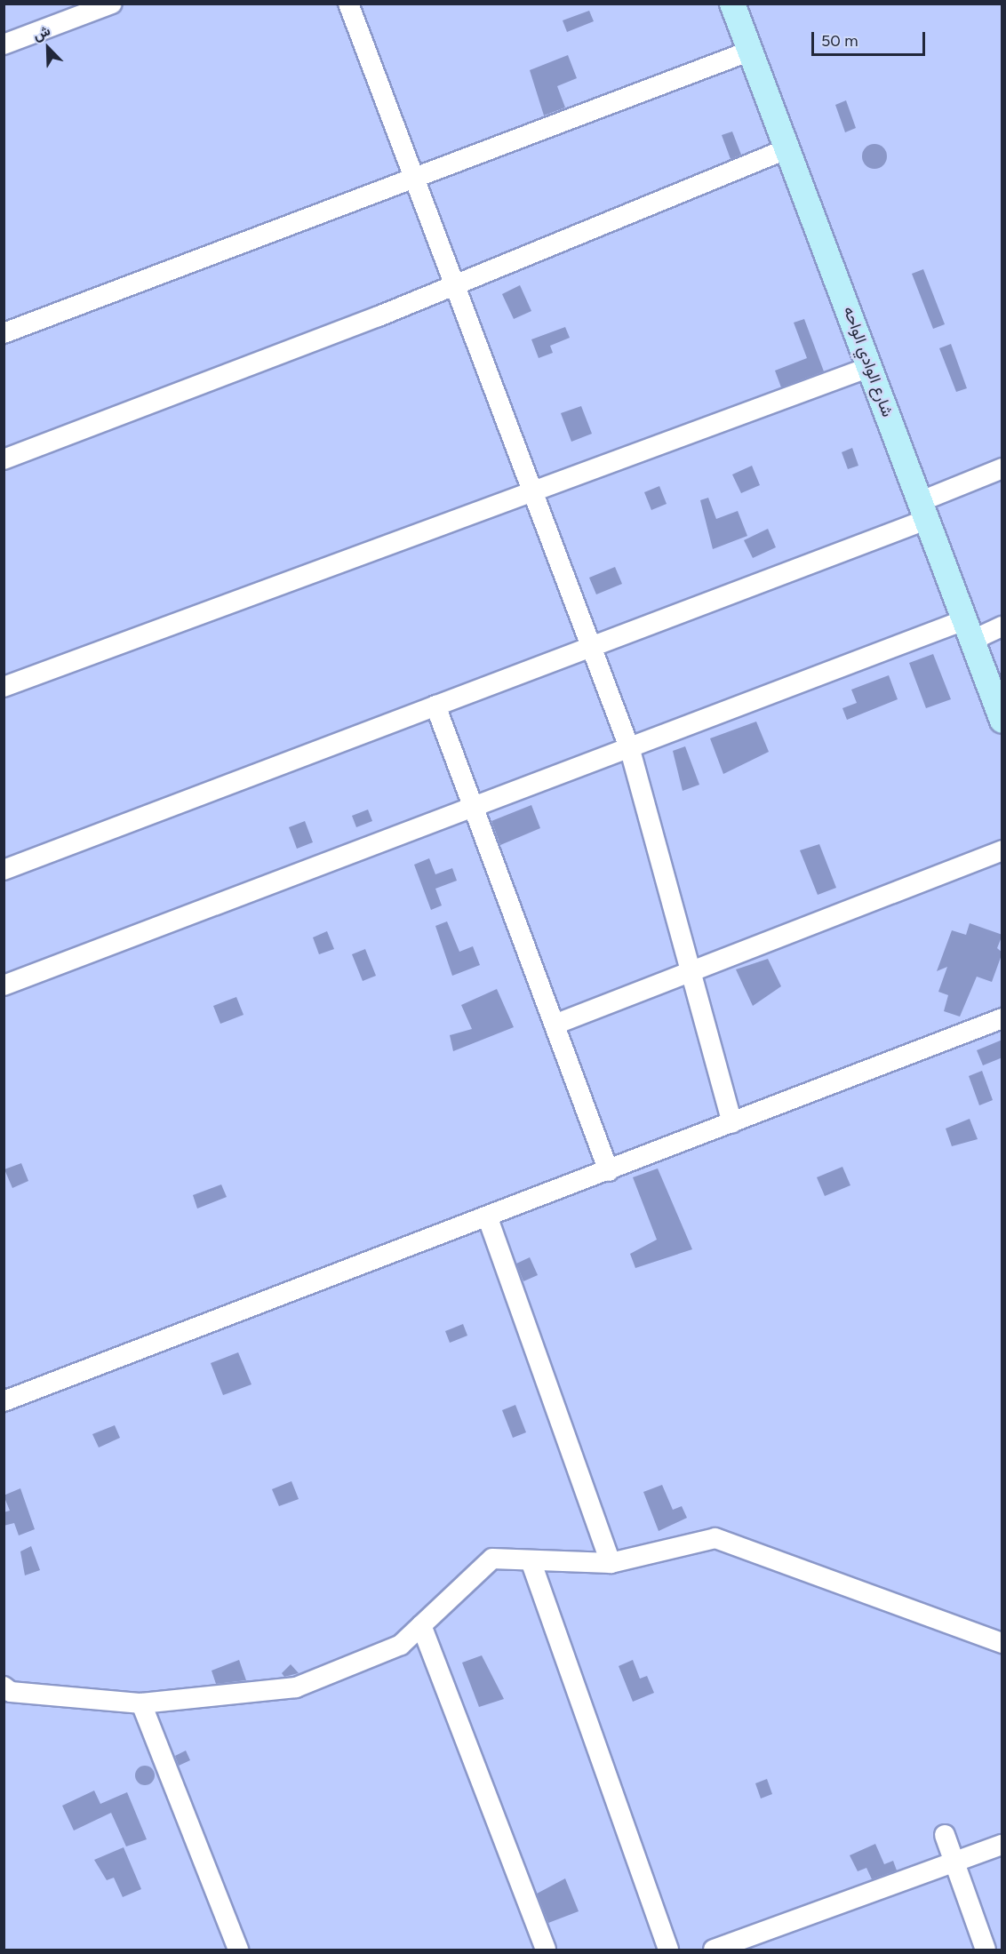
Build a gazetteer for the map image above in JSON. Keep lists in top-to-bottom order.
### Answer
{
  "streets": {
    "main road": ["شارع الوادي الواحه"]
  },
  "scale_bar": "50 m",
  "north": "top left"
}
